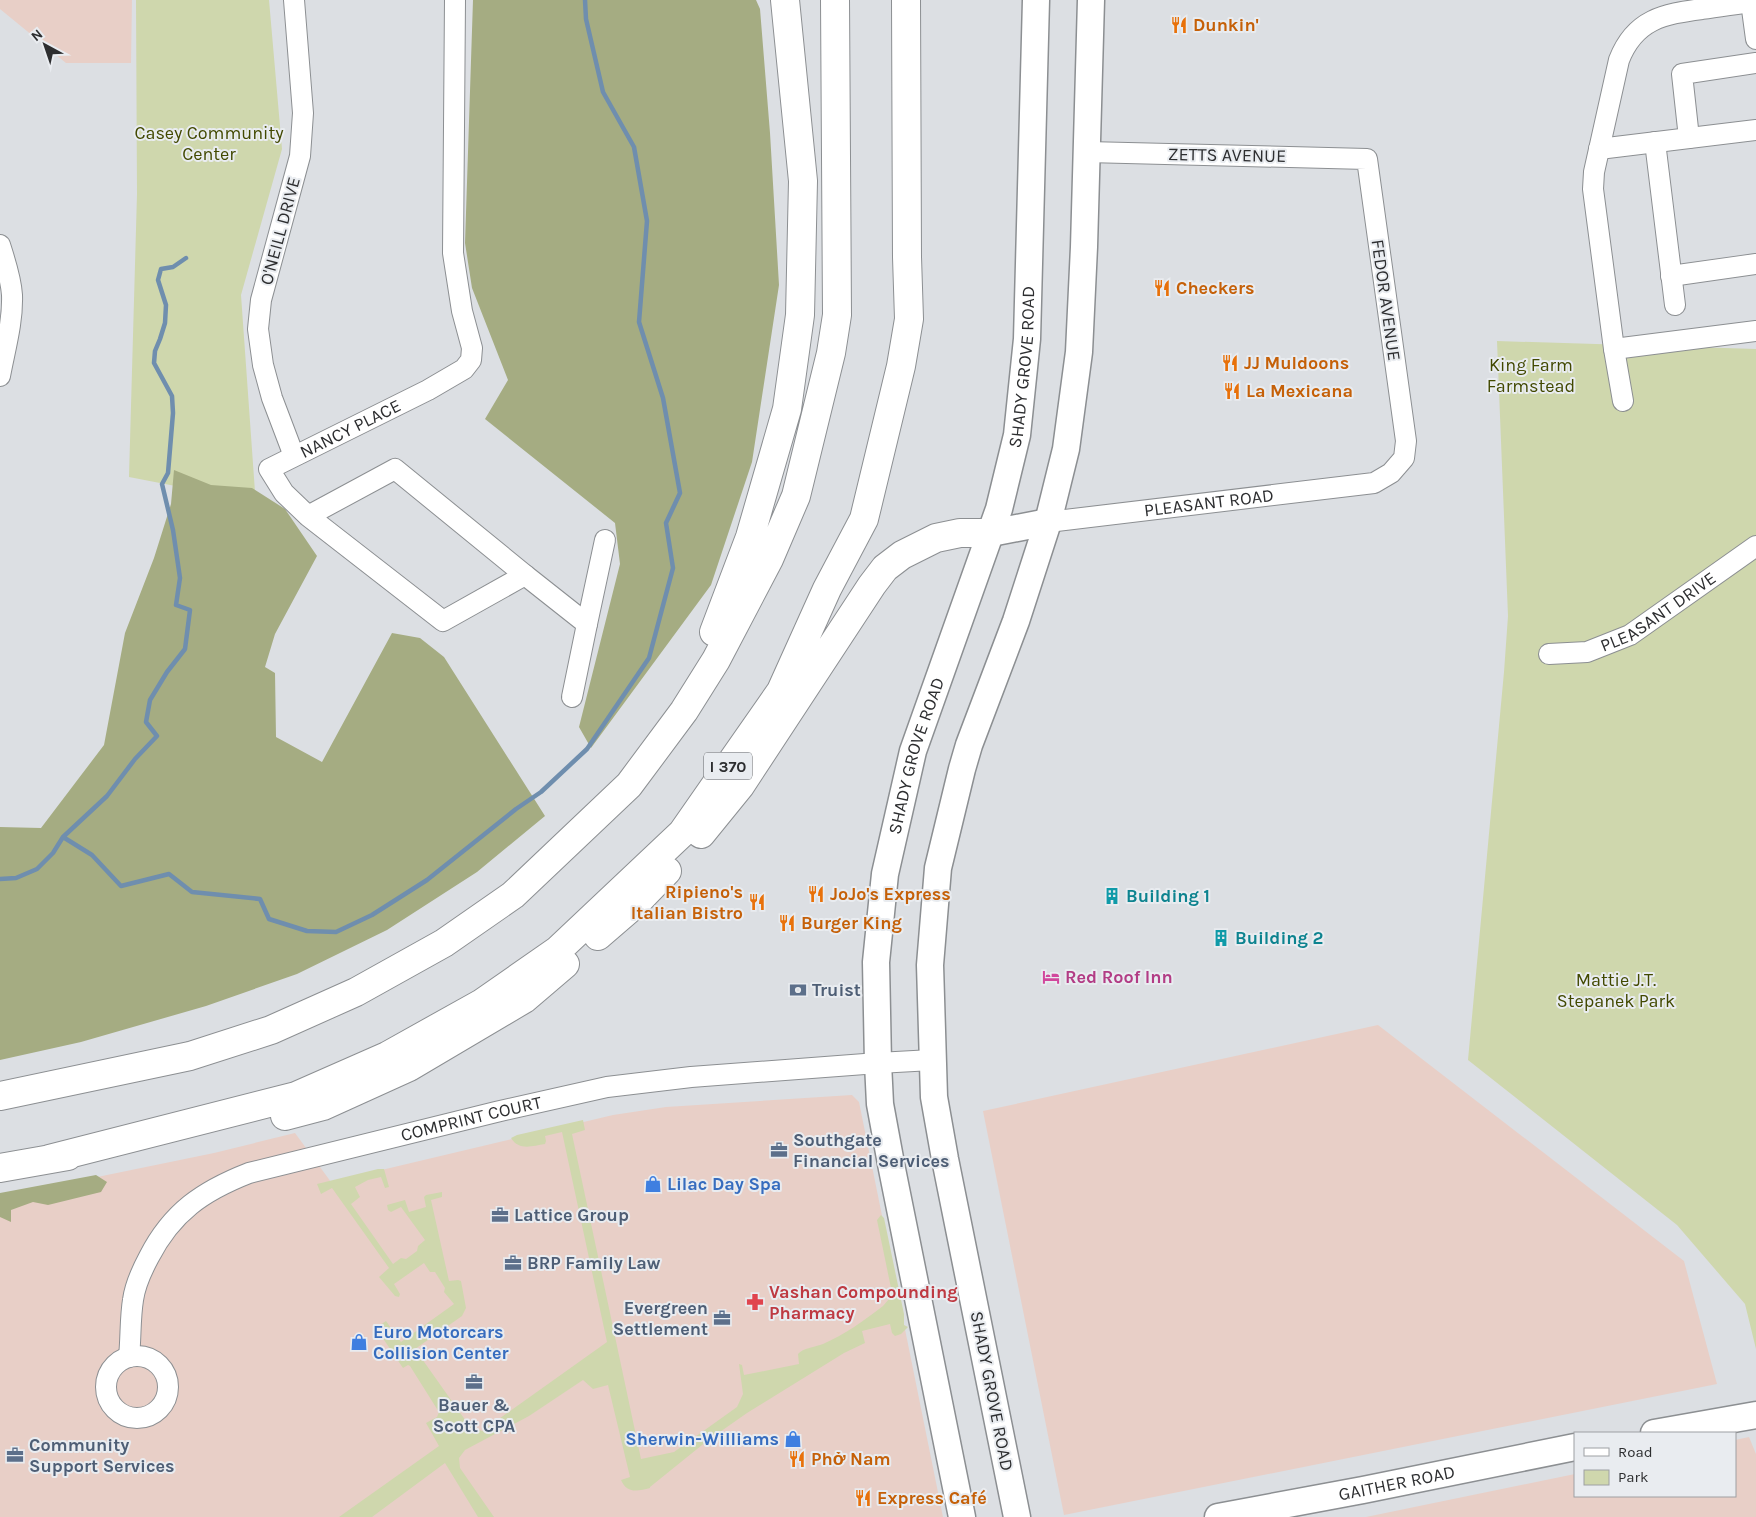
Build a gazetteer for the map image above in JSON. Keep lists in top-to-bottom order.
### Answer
{
  "streets": {
    "highway": ["I 370"],
    "main road": ["SHADY GROVE ROAD", "PLEASANT ROAD", "GAITHER ROAD"],
    "street": [
      "ZETTS AVENUE",
      "O'NEILL DRIVE",
      "FEDOR AVENUE",
      "NANCY PLACE",
      "PLEASANT DRIVE",
      "COMPRINT COURT"
    ]
  },
  "crossings": [
    ["ZETTS AVENUE", "FEDOR AVENUE"],
    ["ZETTS AVENUE", "SHADY GROVE ROAD"],
    ["O'NEILL DRIVE", "NANCY PLACE"],
    ["FEDOR AVENUE", "PLEASANT ROAD"],
    ["SHADY GROVE ROAD", "PLEASANT ROAD"],
    ["SHADY GROVE ROAD", "COMPRINT COURT"]
  ],
  "parks": ["Casey Community Center", "King Farm Farmstead", "Mattie J.T. Stepanek Park"],
  "places": {
    "restaurant": [
      "Dunkin'",
      "Checkers",
      "JJ Muldoons",
      "La Mexicana",
      "JoJo's Express",
      "Ripieno's Italian Bistro",
      "Burger King",
      "Phở Nam",
      "Express Café"
    ],
    "building": ["Building 1", "Building 2"],
    "hotel": ["Red Roof Inn"],
    "bank": ["Truist"],
    "office": [
      "Southgate Financial Services",
      "Lattice Group",
      "BRP Family Law",
      "Evergreen Settlement",
      "Bauer & Scott CPA",
      "Community Support Services"
    ],
    "shop": ["Lilac Day Spa", "Euro Motorcars Collision Center", "Sherwin-Williams"],
    "pharmacy": ["Vashan Compounding Pharmacy"]
  },
  "legend": ["Road", "Park"],
  "north": "top left"
}
